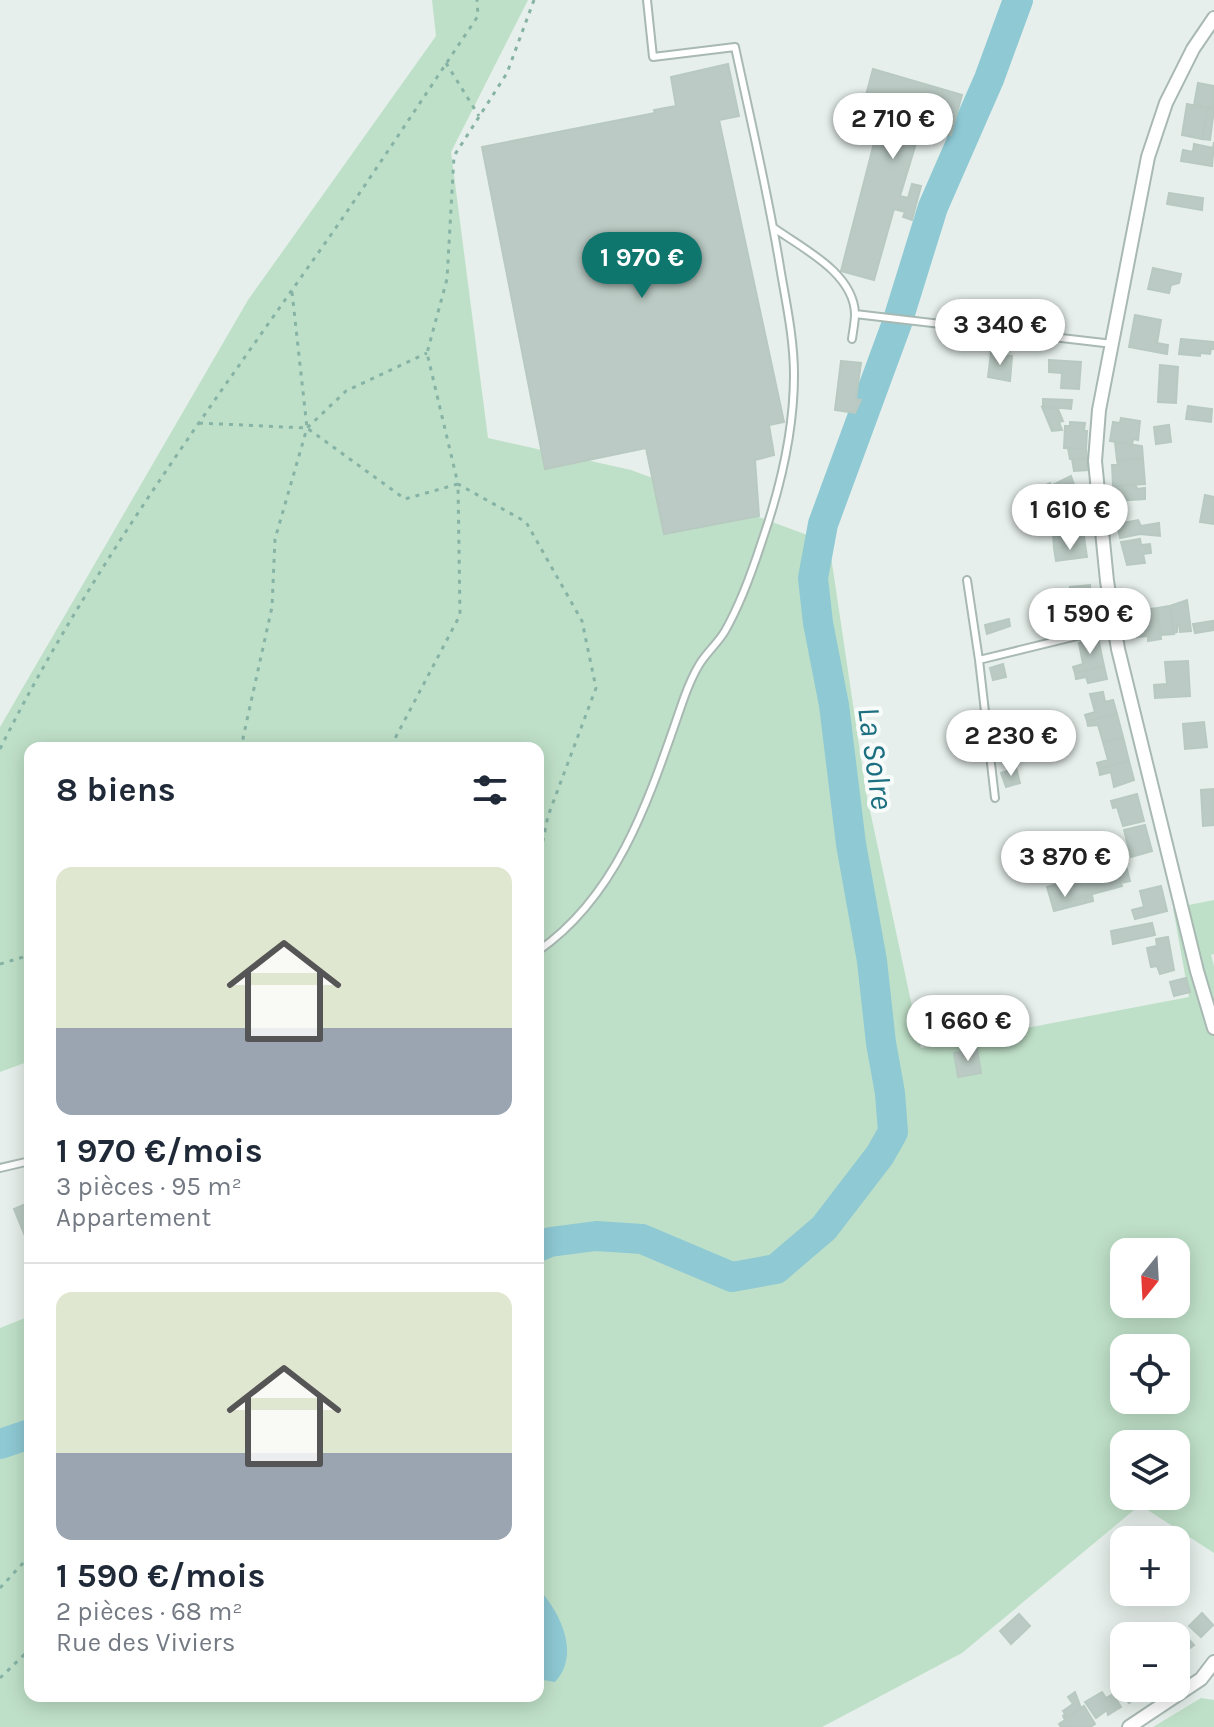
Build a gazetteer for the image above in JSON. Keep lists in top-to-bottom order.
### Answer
{
  "water": ["La Solre"],
  "north": "bottom",
  "page": {
    "price": [
      "2 710 €",
      "1 970 €",
      "3 340 €",
      "1 610 €",
      "1 590 €",
      "2 230 €",
      "3 870 €",
      "1 660 €"
    ],
    "heading": "8 biens",
    "list": [
      {
        "name": "1 970 €/mois",
        "note": "3 pièces · 95 m² · Appartement"
      },
      {
        "name": "1 590 €/mois",
        "note": "2 pièces · 68 m² · Rue des Viviers"
      }
    ],
    "map_buttons": ["+", "−"]
  }
}
